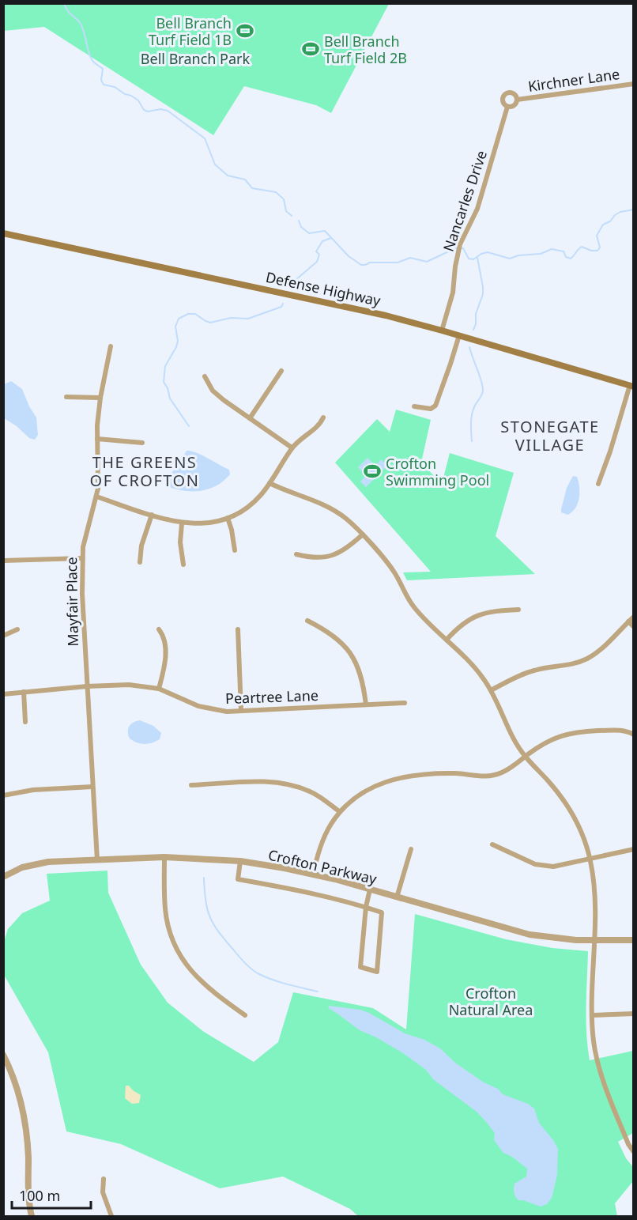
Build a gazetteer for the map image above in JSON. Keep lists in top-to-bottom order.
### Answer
{
  "streets": {
    "main road": ["Defense Highway"],
    "street": [
      "Kirchner Lane",
      "Nancarles Drive",
      "Mayfair Place",
      "Peartree Lane",
      "Crofton Parkway"
    ]
  },
  "crossings": [
    ["Kirchner Lane", "Nancarles Drive"],
    ["Nancarles Drive", "Defense Highway"],
    ["Mayfair Place", "Peartree Lane"],
    ["Mayfair Place", "Crofton Parkway"]
  ],
  "districts": ["STONEGATE VILLAGE", "THE GREENS OF CROFTON"],
  "parks": ["Bell Branch Park", "Crofton Natural Area"],
  "places": {
    "sports": ["Bell Branch Turf Field 1B", "Bell Branch Turf Field 2B", "Crofton Swimming Pool"]
  },
  "scale_bar": "100 m"
}
